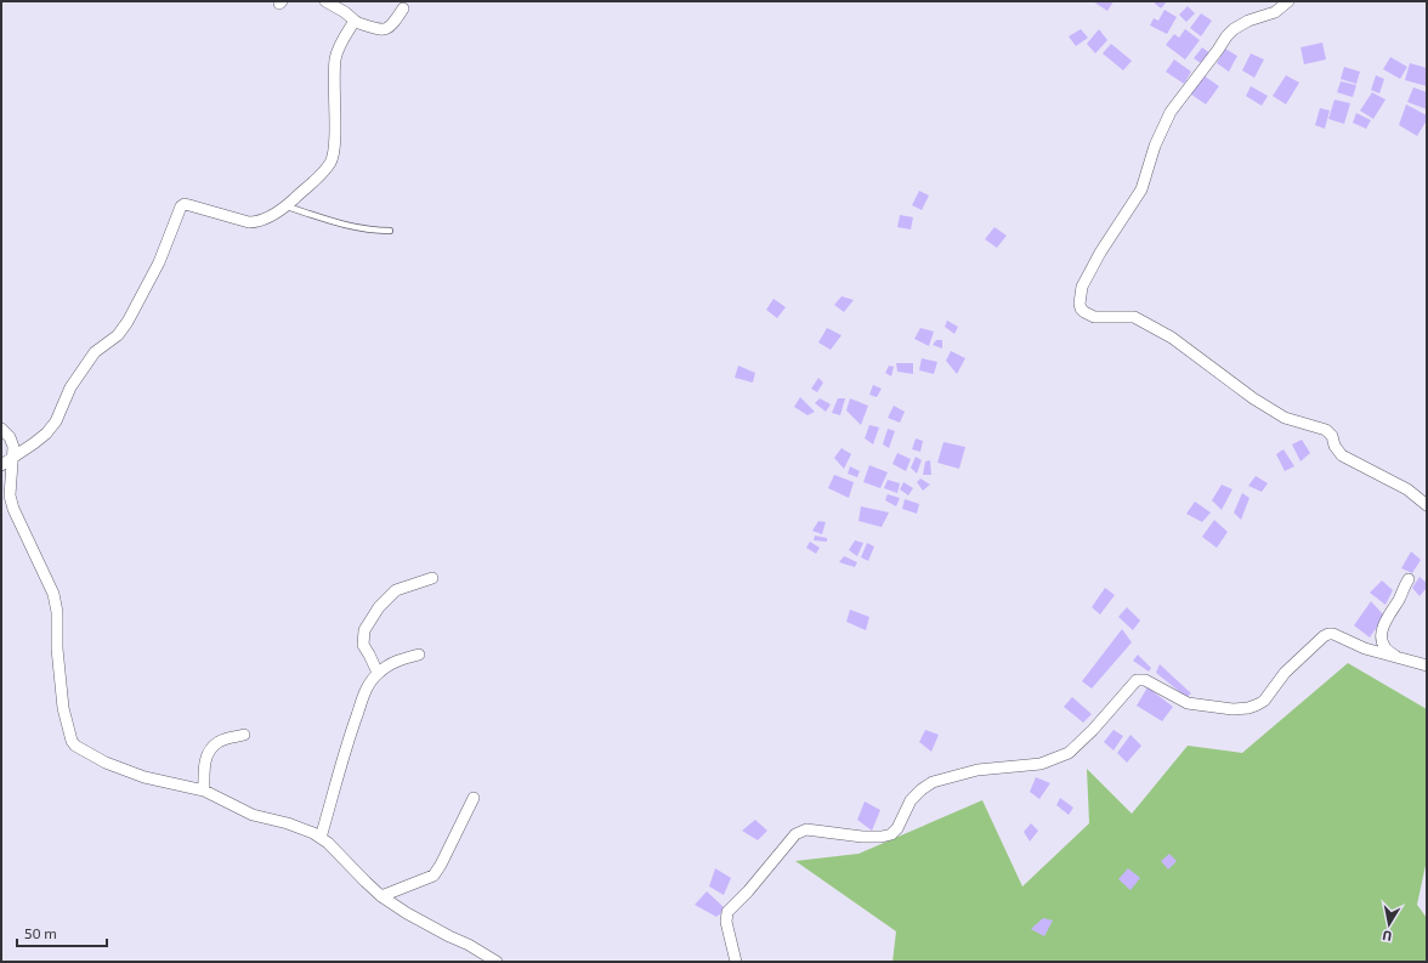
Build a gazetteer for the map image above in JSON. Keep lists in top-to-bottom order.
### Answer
{
  "scale_bar": "50 m",
  "north": "bottom"
}
